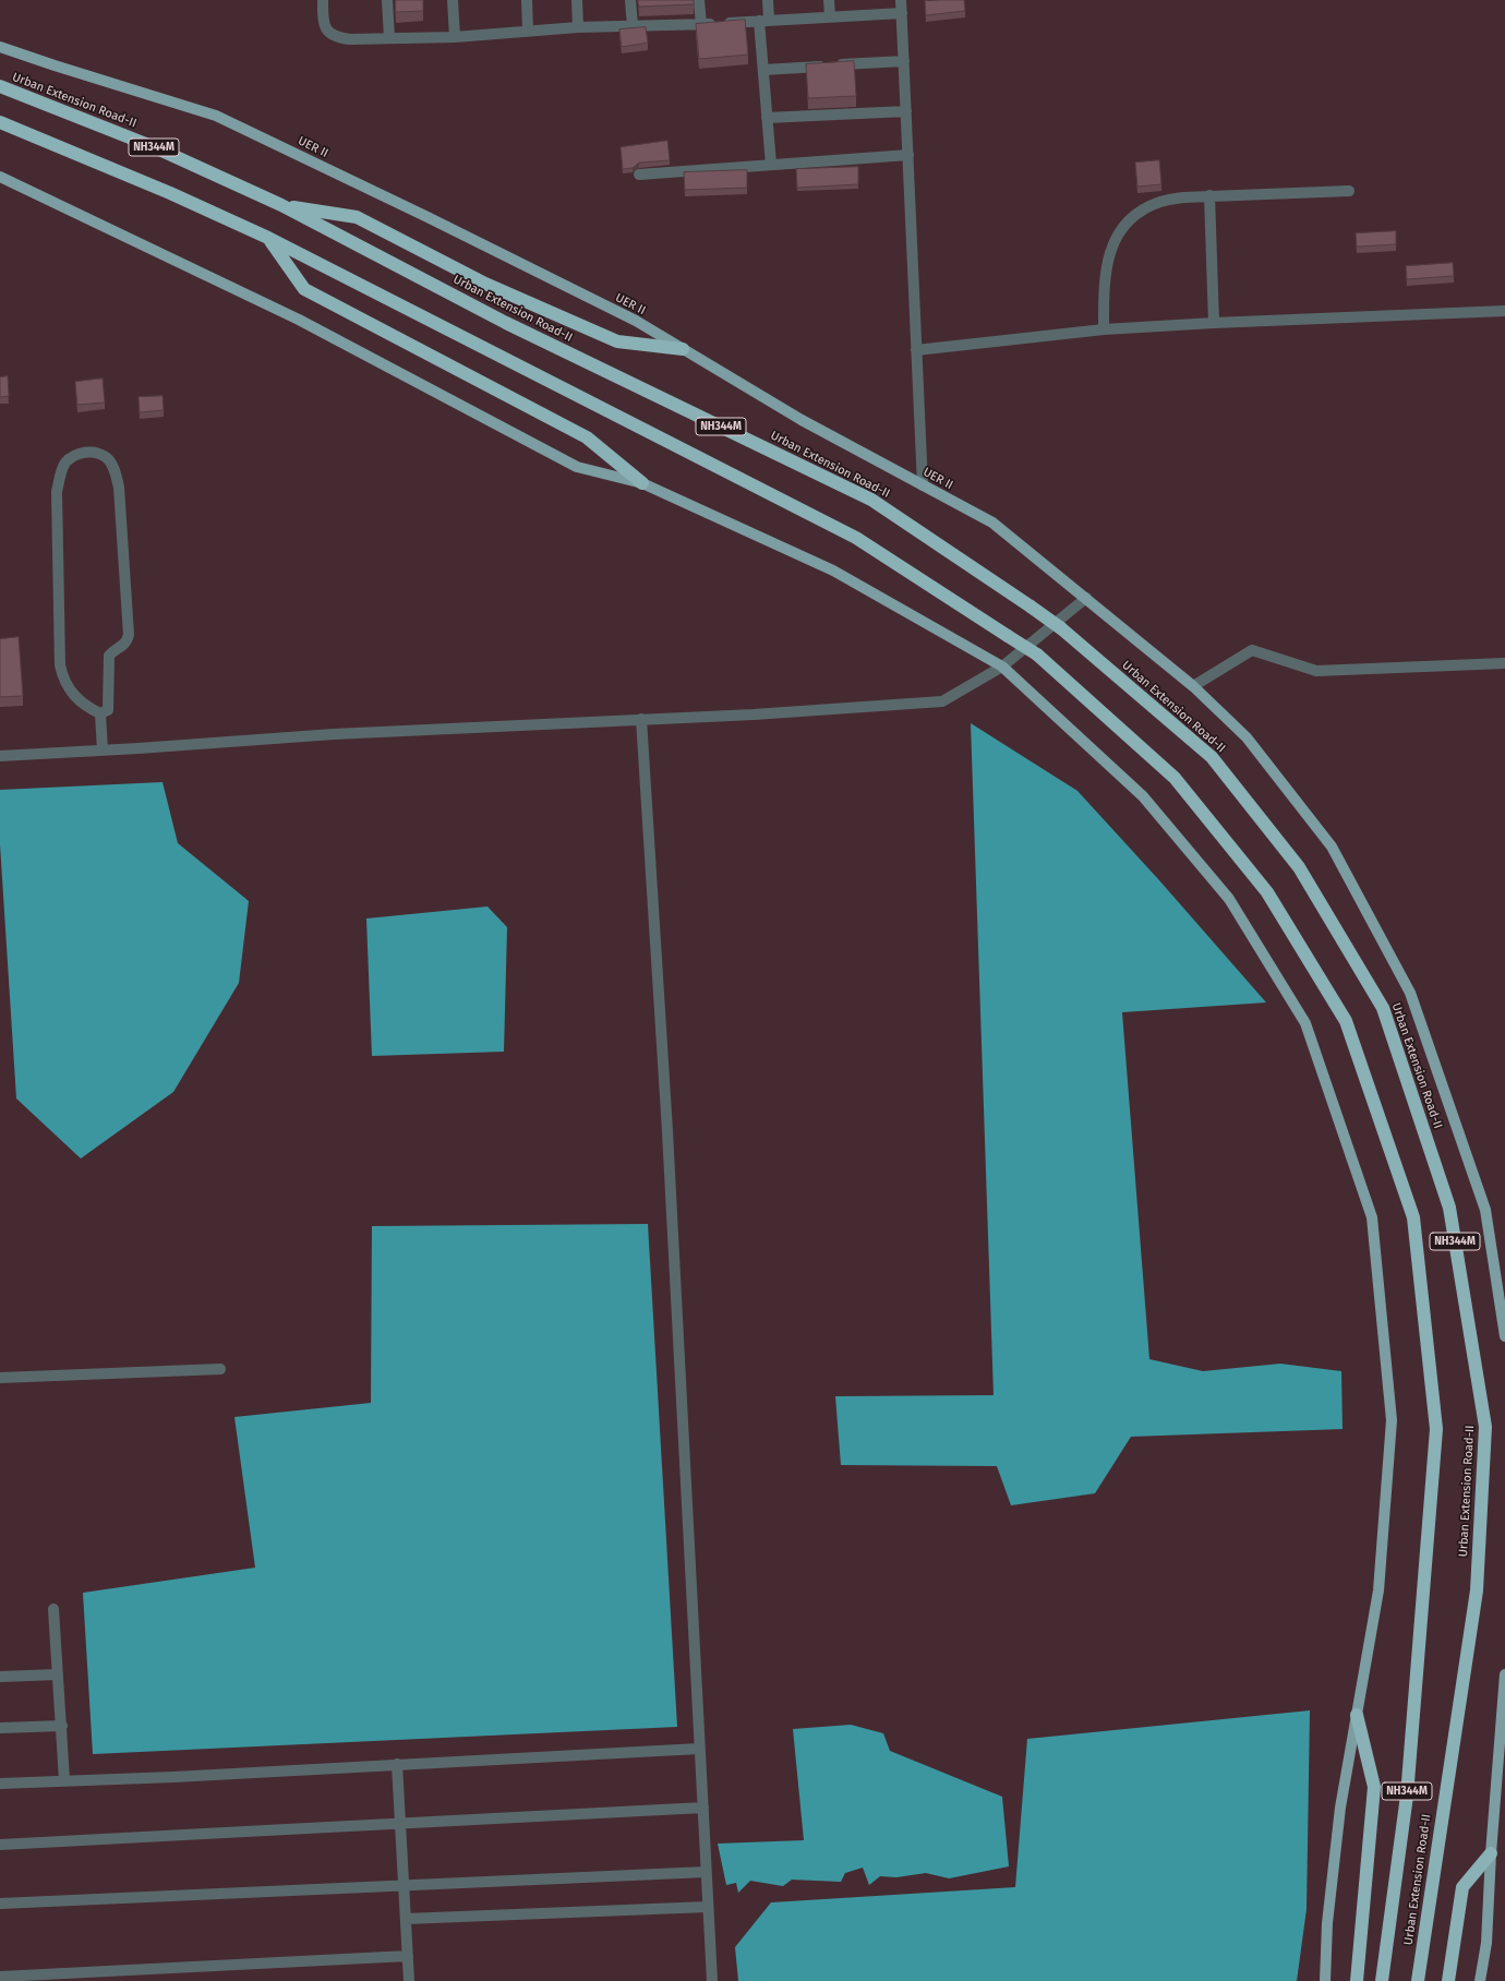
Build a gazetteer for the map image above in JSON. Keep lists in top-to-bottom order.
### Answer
{
  "streets": {
    "highway": ["Urban Extension Road-II", "NH344M"],
    "main road": ["UER II"]
  }
}
